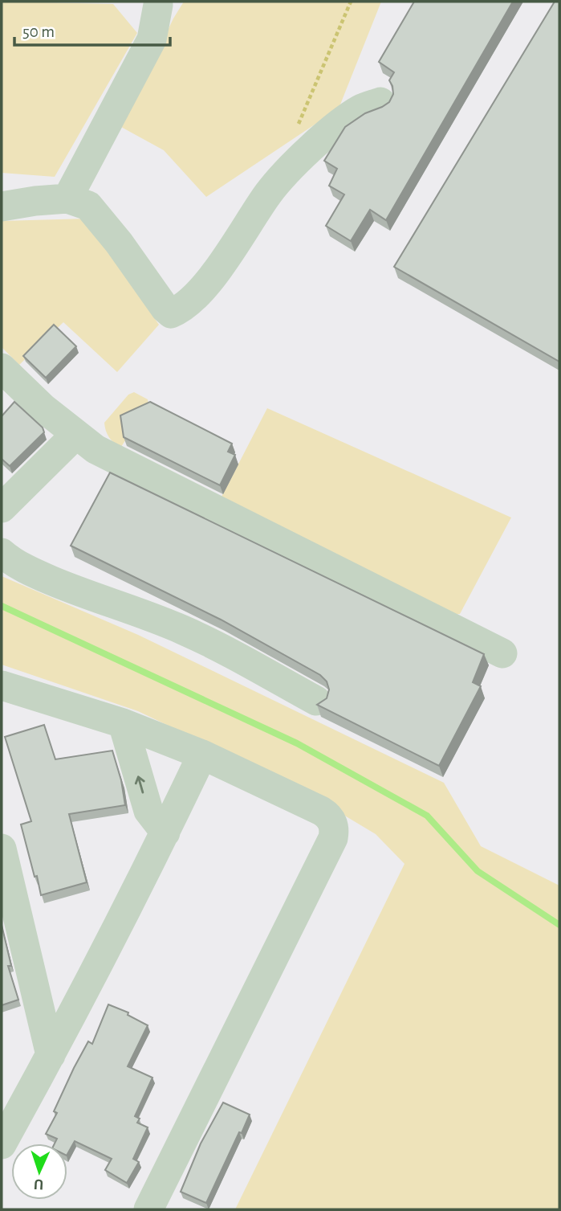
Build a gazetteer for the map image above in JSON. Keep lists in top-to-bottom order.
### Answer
{
  "scale_bar": "50 m",
  "north": "bottom"
}
